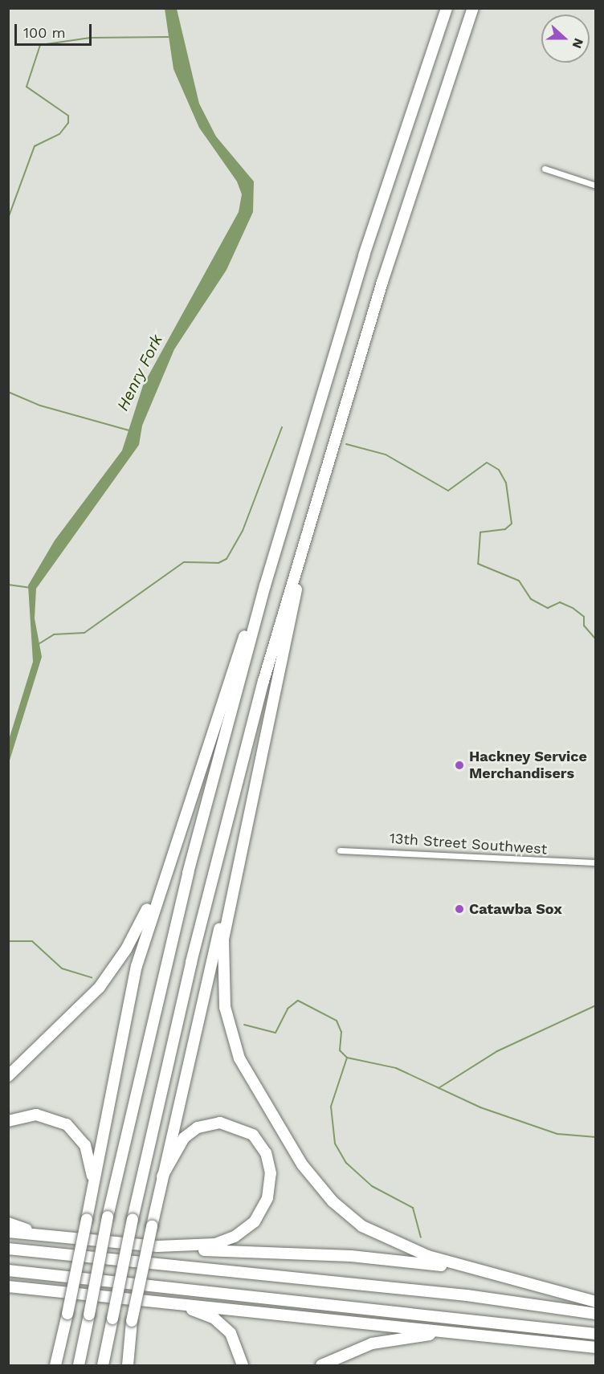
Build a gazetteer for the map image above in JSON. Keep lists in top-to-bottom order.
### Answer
{
  "streets": {
    "street": ["13th Street Southwest"]
  },
  "water": ["Henry Fork"],
  "places": ["Hackney Service Merchandisers", "Catawba Sox"],
  "scale_bar": "100 m",
  "north": "right"
}
